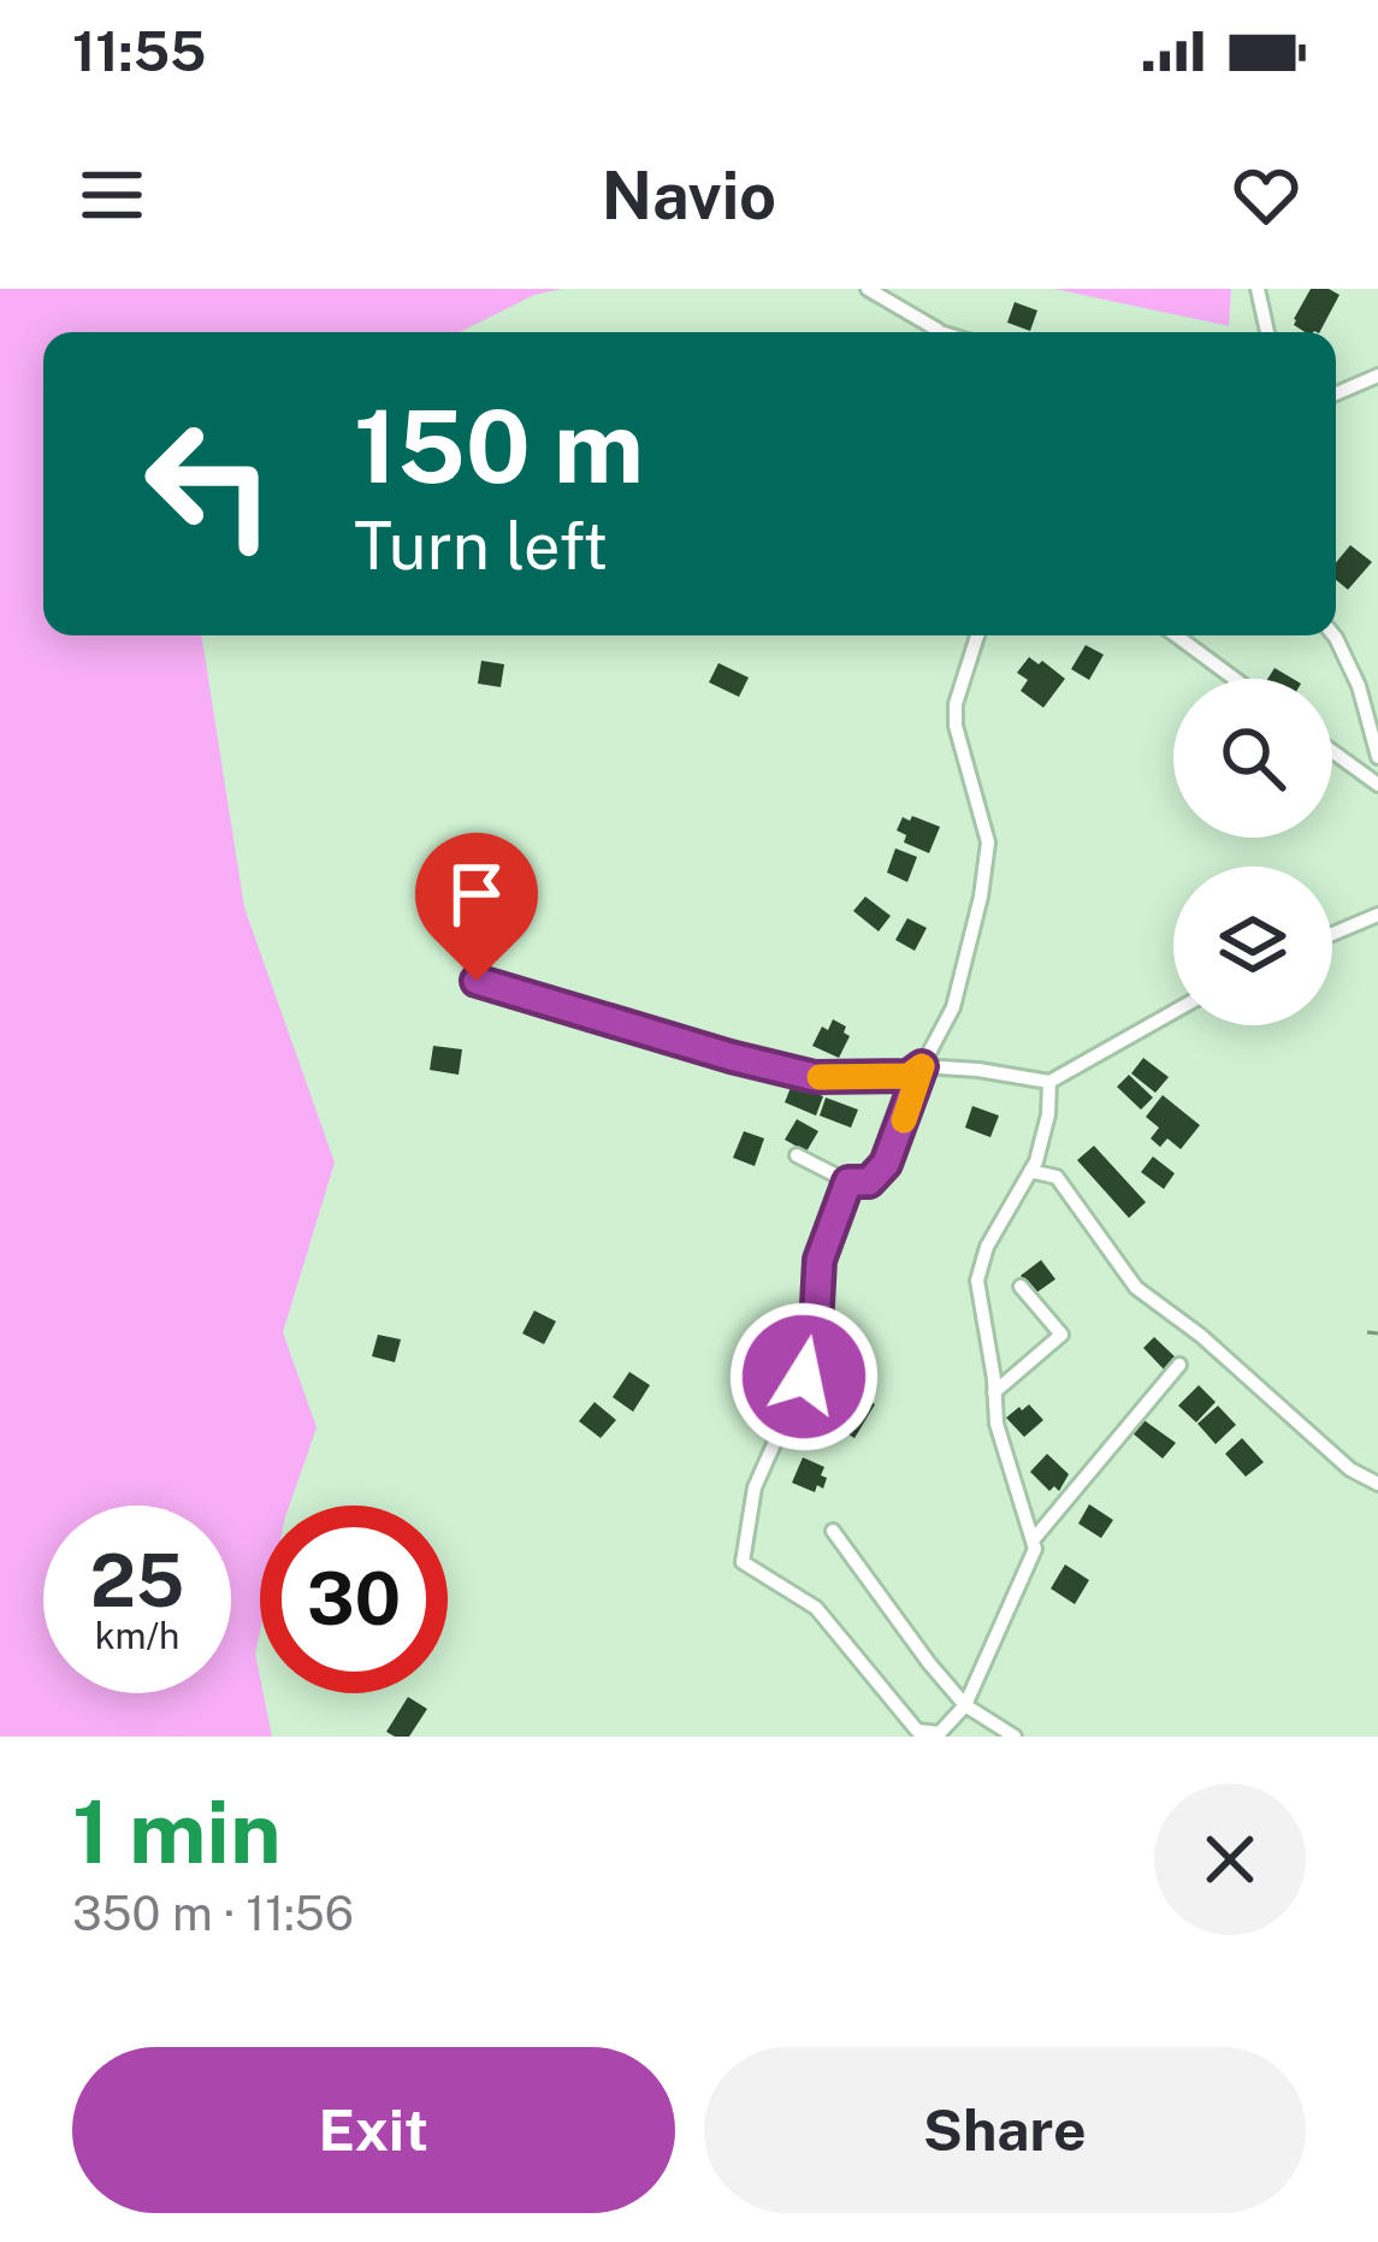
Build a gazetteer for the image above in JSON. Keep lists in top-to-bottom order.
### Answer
{
  "page": {
    "status": "11:55",
    "header": "Navio",
    "turn": ["150 m", "Turn left"],
    "speed": "25 km/h",
    "limit": "30",
    "heading": ["1 min", "350 m · 11:56"],
    "buttons": ["Exit", "Share"]
  }
}
